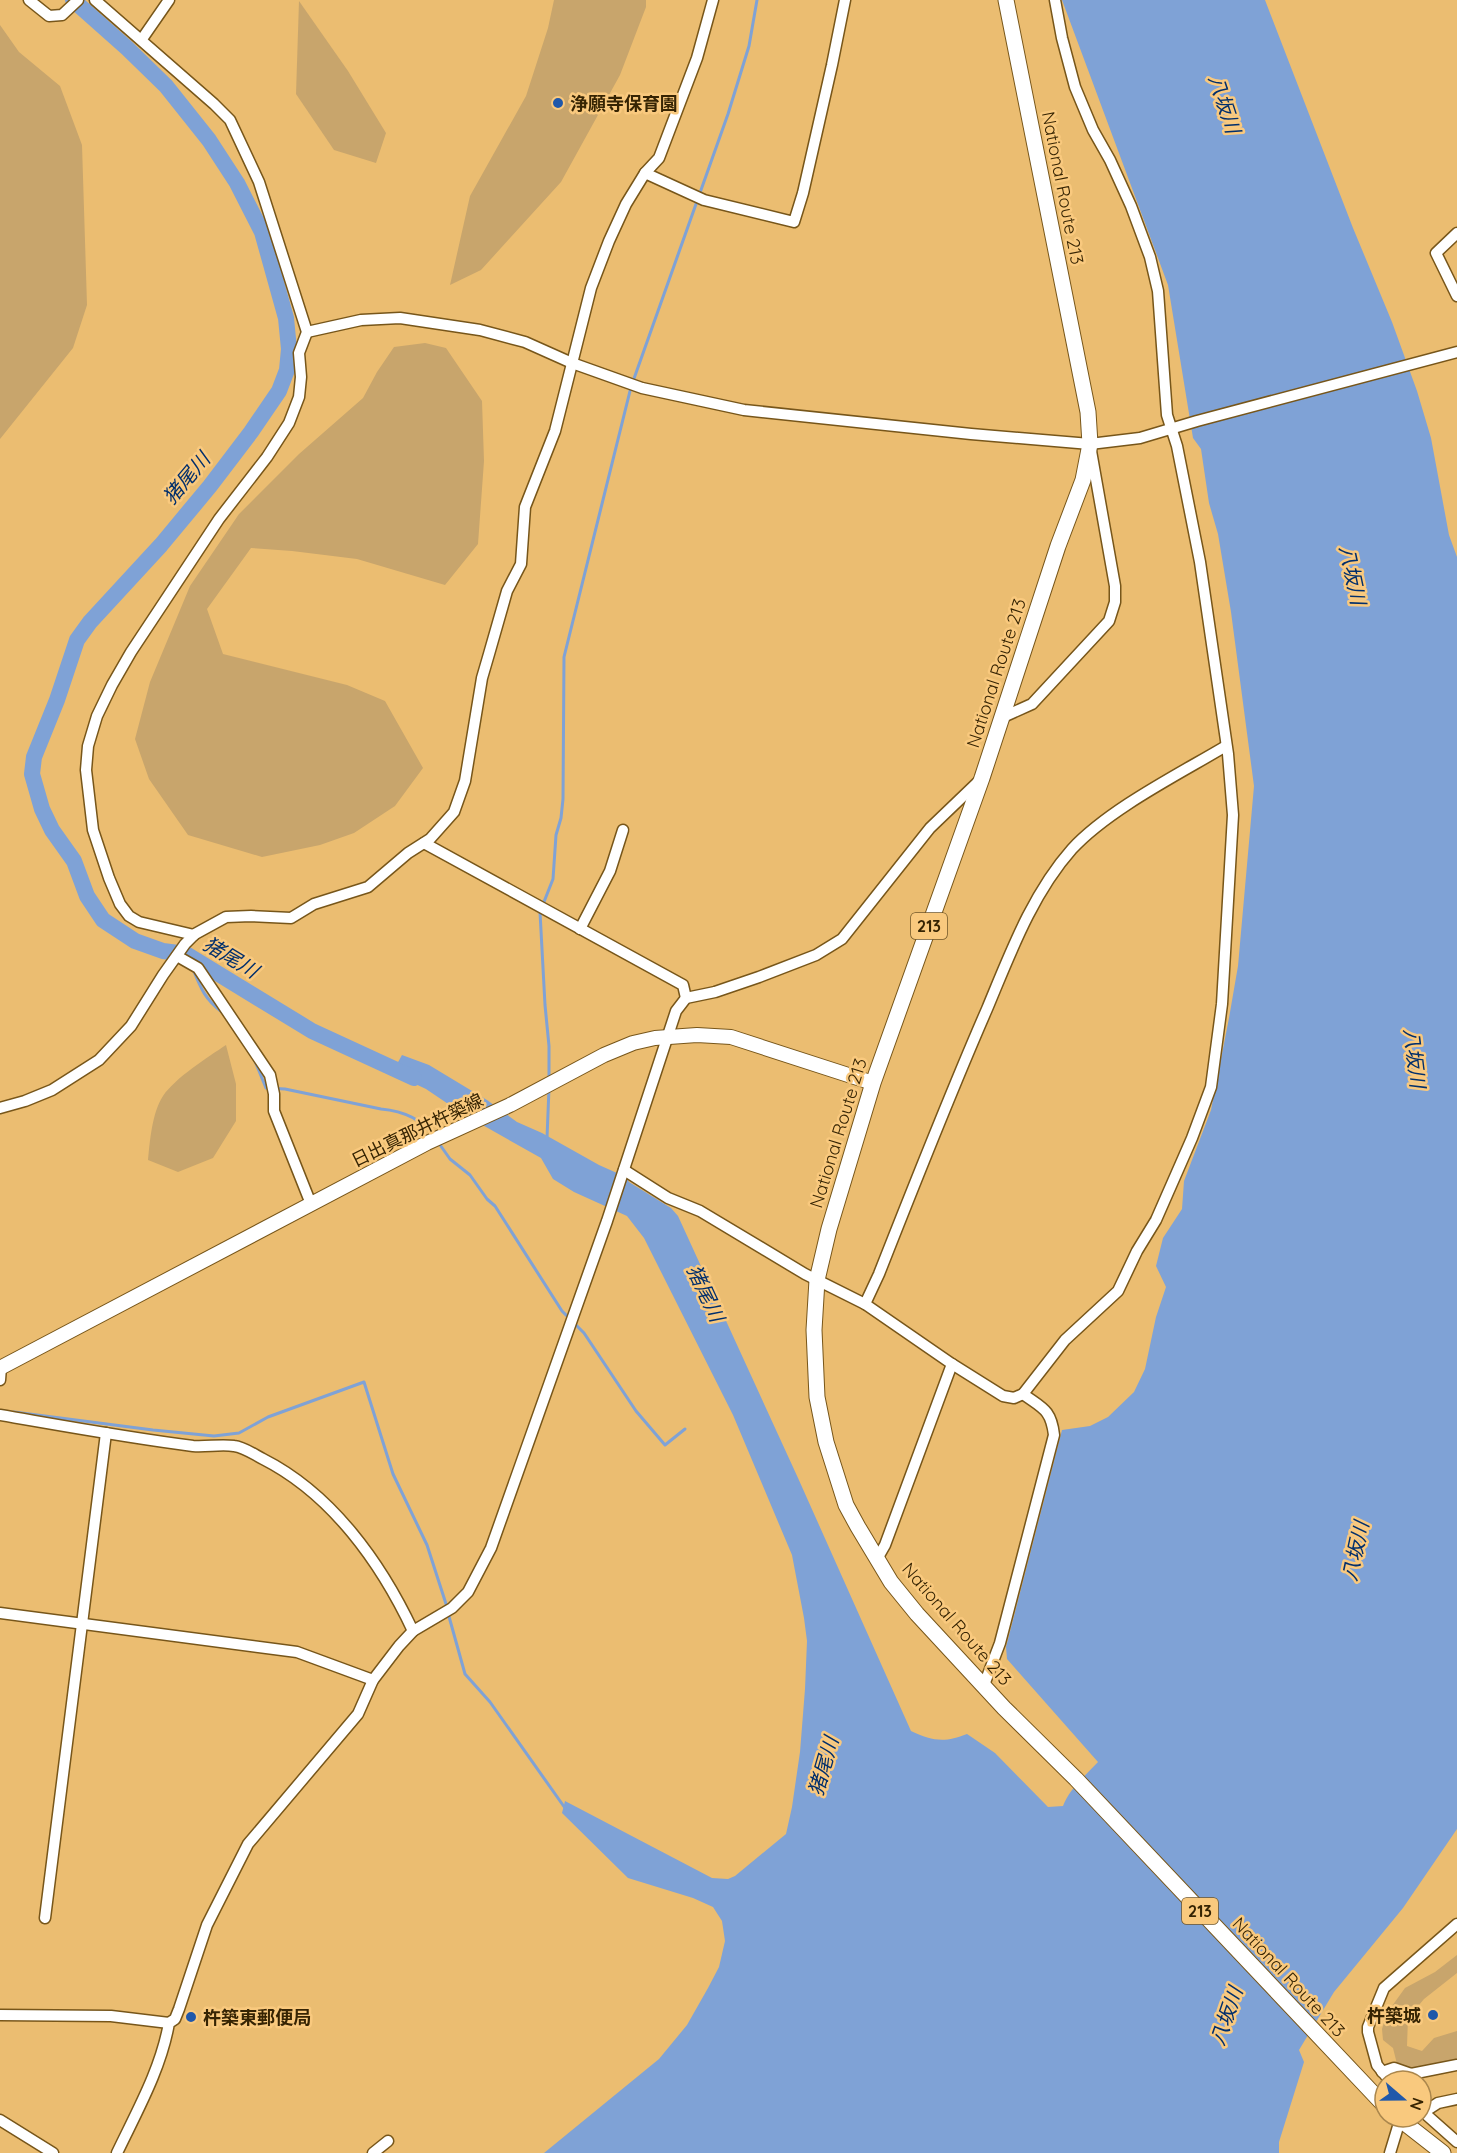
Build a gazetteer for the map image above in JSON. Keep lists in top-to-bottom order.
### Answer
{
  "streets": {
    "highway": ["National Route 213", "213"],
    "main road": ["日出真那井杵築線"]
  },
  "crossings": [
    ["National Route 213", "日出真那井杵築線"]
  ],
  "water": ["八坂川", "猪尾川"],
  "places": ["浄願寺保育園", "杵築城", "杵築東郵便局"],
  "north": "right"
}
